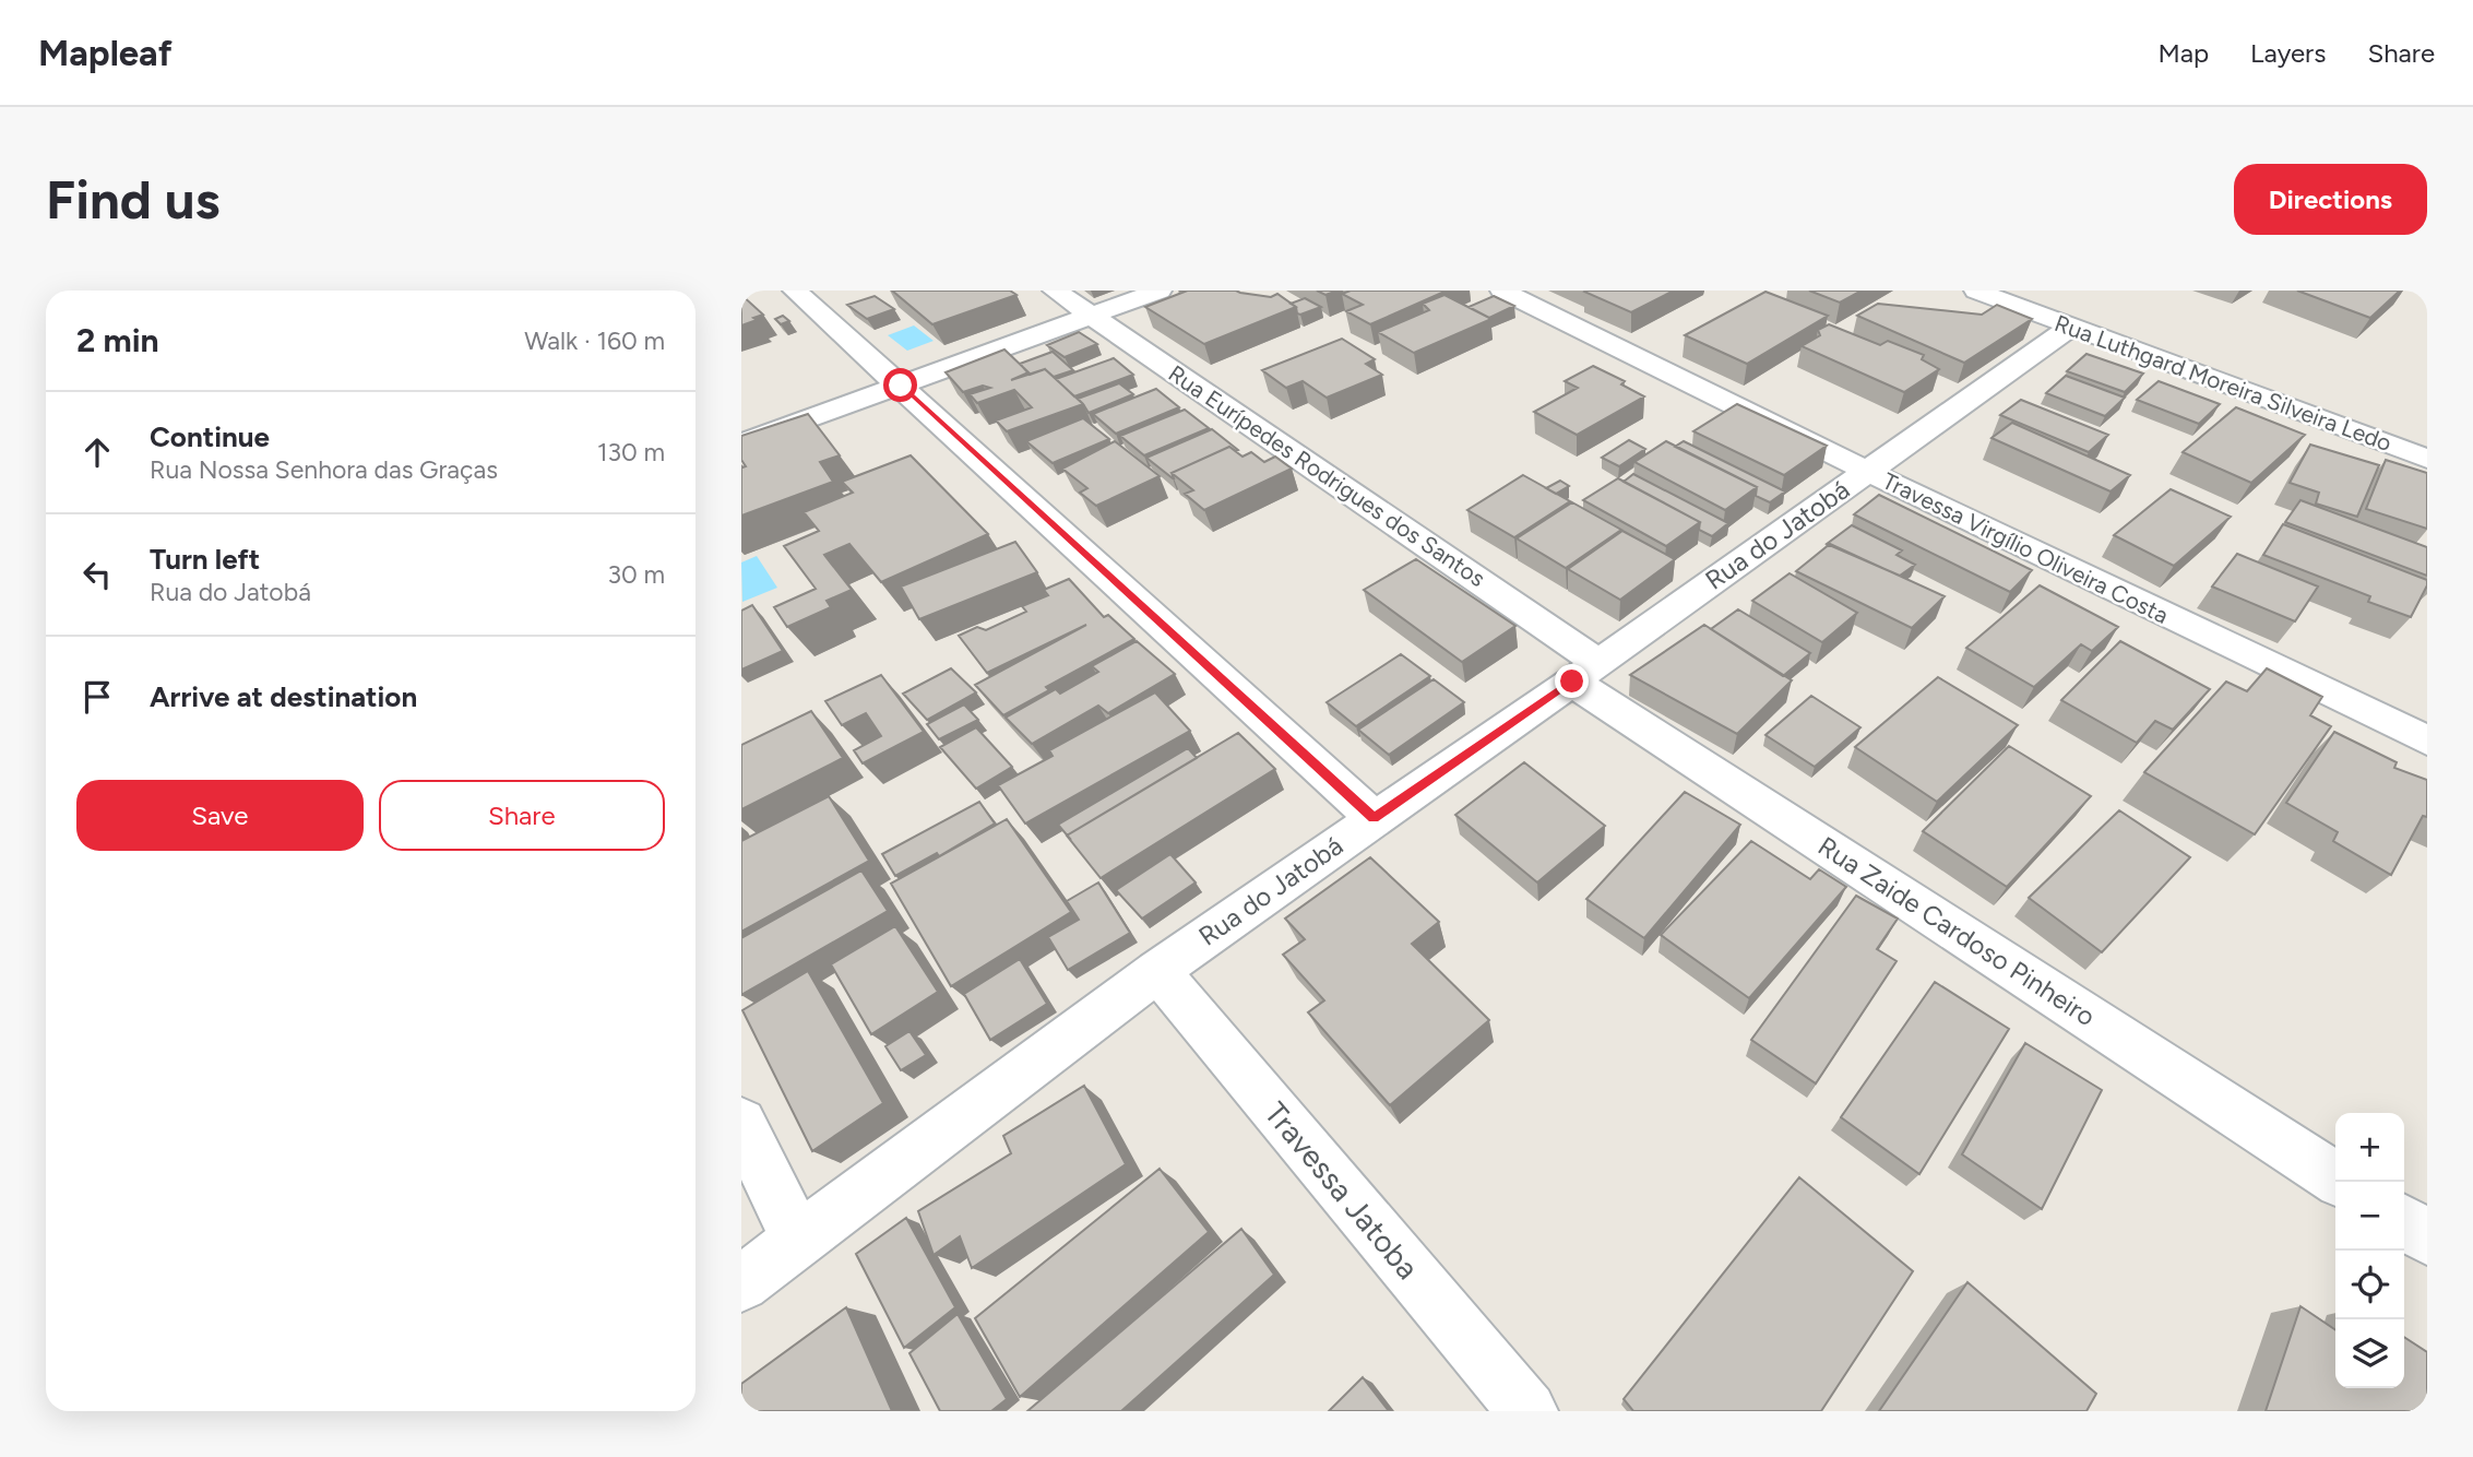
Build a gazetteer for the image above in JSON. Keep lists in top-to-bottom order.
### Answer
{
  "streets": {
    "street": [
      "Rua Luthgard Moreira Silveira Ledo",
      "Rua Eurípedes Rodrigues dos Santos",
      "Rua do Jatobá",
      "Travessa Virgílio Oliveira Costa",
      "Rua Zaide Cardoso Pinheiro",
      "Travessa Jatoba"
    ]
  },
  "crossings": [
    ["Rua Luthgard Moreira Silveira Ledo", "Rua do Jatobá"],
    ["Rua Eurípedes Rodrigues dos Santos", "Rua do Jatobá"],
    ["Rua Eurípedes Rodrigues dos Santos", "Rua Zaide Cardoso Pinheiro"],
    ["Rua do Jatobá", "Travessa Virgílio Oliveira Costa"],
    ["Rua do Jatobá", "Rua Zaide Cardoso Pinheiro"],
    ["Rua do Jatobá", "Travessa Jatoba"]
  ],
  "page": {
    "header": "Mapleaf",
    "nav": ["Map", "Layers", "Share"],
    "buttons": [
      "Directions",
      ["Save", "Share"]
    ],
    "title": "Find us",
    "heading": ["2 min", "Walk · 160 m"],
    "list": [
      ["Continue", "Rua Nossa Senhora das Graças", "130 m"],
      ["Turn left", "Rua do Jatobá", "30 m"],
      "Arrive at destination"
    ],
    "map_buttons": ["+", "−"]
  }
}
